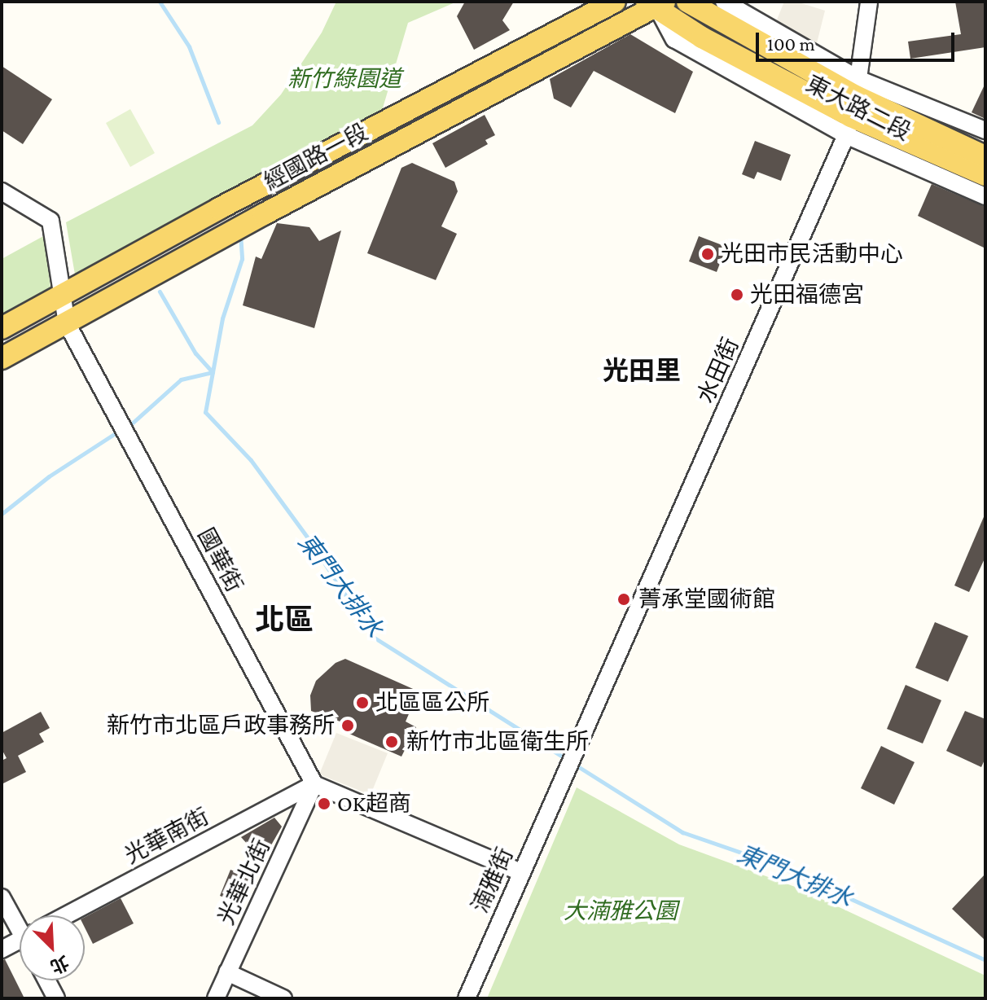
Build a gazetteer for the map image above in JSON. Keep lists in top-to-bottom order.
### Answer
{
  "streets": {
    "main road": ["東大路二段", "經國路一段"],
    "street": [
      "水田街",
      "國華街",
      "光華南街",
      "湳雅街",
      "光華北街"
    ]
  },
  "crossings": [
    ["東大路二段", "經國路一段"],
    ["東大路二段", "水田街"],
    ["經國路一段", "國華街"],
    ["水田街", "湳雅街"],
    ["國華街", "光華南街"],
    ["國華街", "光華北街"],
    ["光華南街", "光華北街"]
  ],
  "districts": ["光田里", "北區"],
  "water": ["東門大排水"],
  "parks": ["新竹綠園道", "大湳雅公園"],
  "places": [
    "光田市民活動中心",
    "光田福德宮",
    "菁承堂國術館",
    "北區區公所",
    "新竹市北區戶政事務所",
    "新竹市北區衛生所",
    "OK超商"
  ],
  "scale_bar": "100 m",
  "north": "bottom right"
}
